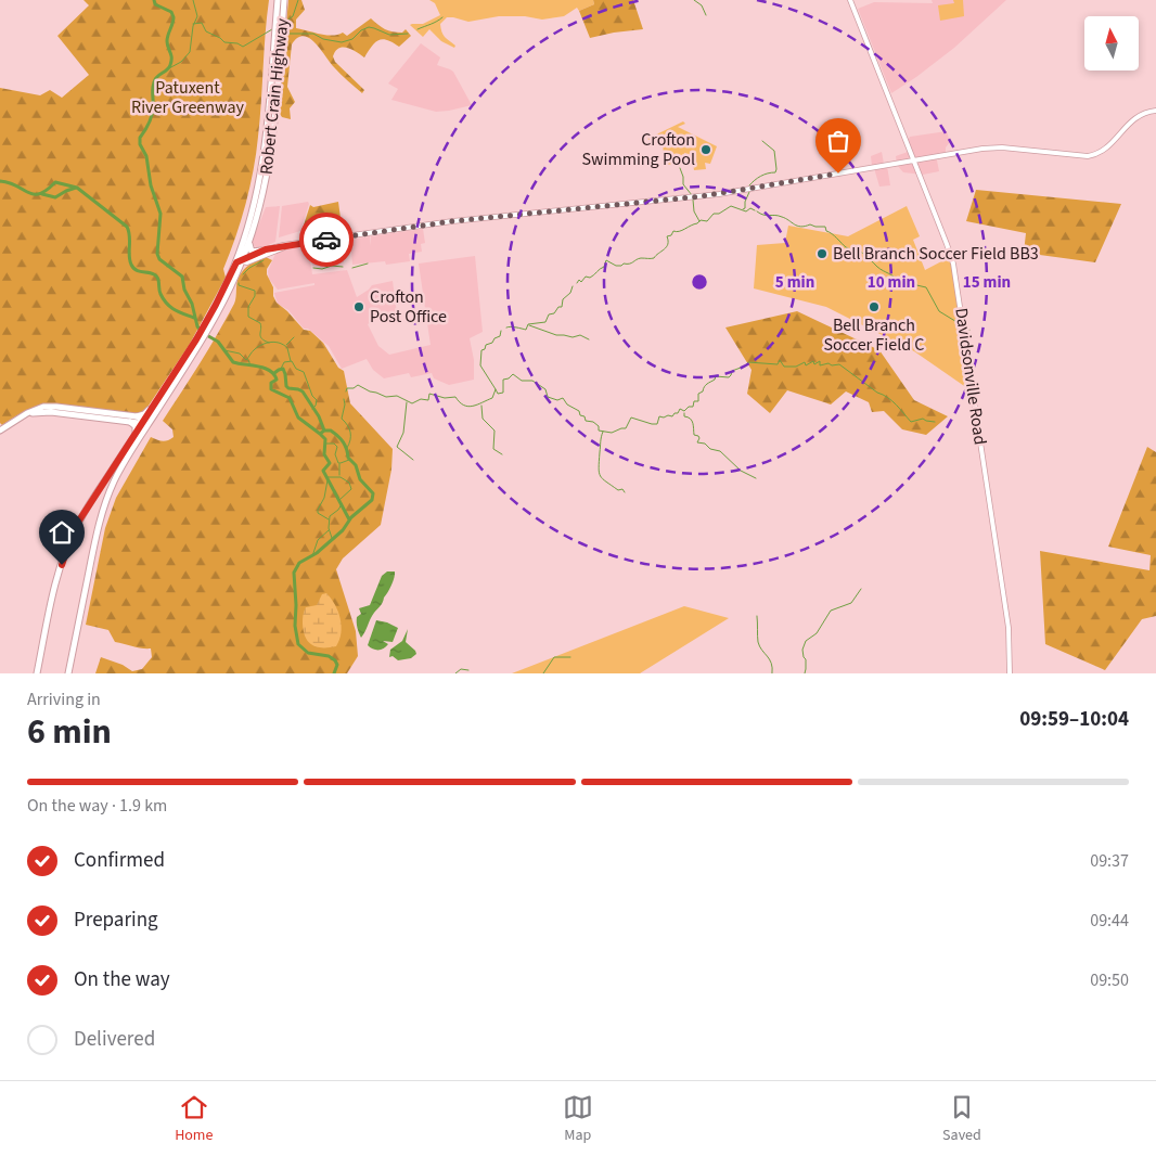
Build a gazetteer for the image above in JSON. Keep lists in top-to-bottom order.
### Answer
{
  "streets": {
    "main road": ["Robert Crain Highway", "Davidsonville Road"]
  },
  "parks": ["Patuxent River Greenway"],
  "places": [
    "Crofton Swimming Pool",
    "Bell Branch Soccer Field BB3",
    "Crofton Post Office",
    "Bell Branch Soccer Field C"
  ],
  "north": "top",
  "page": {
    "heading": ["6 min", "Arriving in", "09:59–10:04"],
    "bar": "On the way · 1.9 km",
    "list": [
      ["Confirmed", "09:37"],
      ["Preparing", "09:44"],
      ["On the way", "09:50"],
      "Delivered"
    ],
    "tabs": ["Home", "Map", "Saved"]
  },
  "rings": ["5 min", "10 min", "15 min"]
}
